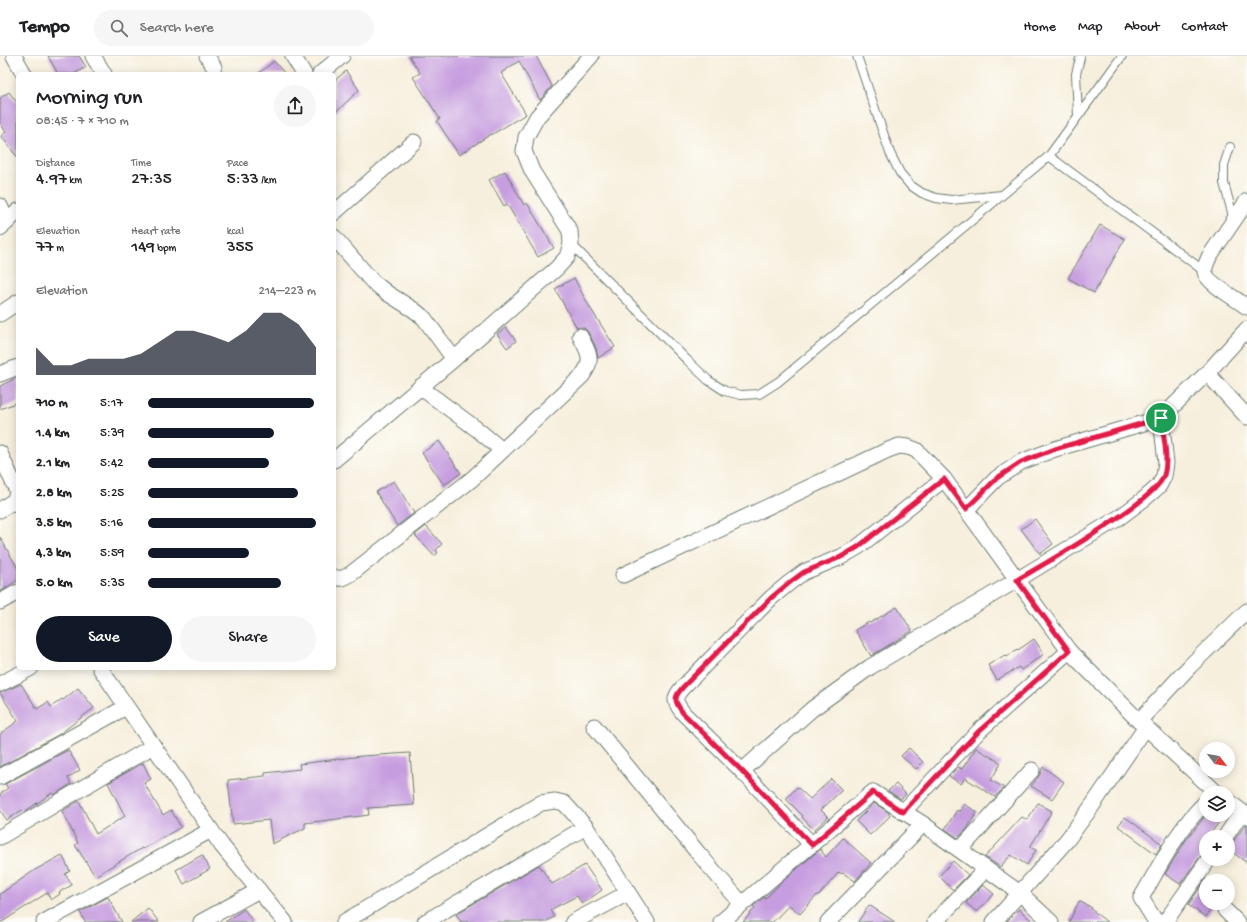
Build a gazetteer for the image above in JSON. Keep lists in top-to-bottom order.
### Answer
{
  "north": "bottom right",
  "page": {
    "header": "Tempo",
    "search": "Search here",
    "nav": [
      "Home",
      "Map",
      "About",
      "Contact"
    ],
    "heading": ["Morning run", "08:45 · 7 × 710 m"],
    "stats": [
      ["Distance", "4.97 km"],
      ["Time", "27:35"],
      ["Pace", "5:33 /km"],
      ["Elevation", "77 m"],
      ["Heart rate", "149 bpm"],
      ["kcal", "355"]
    ],
    "chart": ["Elevation", "214–223 m"],
    "list": [
      {
        "name": "710 m",
        "note": "5:17"
      },
      {
        "name": "1.4 km",
        "note": "5:39"
      },
      {
        "name": "2.1 km",
        "note": "5:42"
      },
      {
        "name": "2.8 km",
        "note": "5:25"
      },
      {
        "name": "3.5 km",
        "note": "5:16"
      },
      {
        "name": "4.3 km",
        "note": "5:59"
      },
      {
        "name": "5.0 km",
        "note": "5:35"
      }
    ],
    "buttons": ["Save", "Share"],
    "map_buttons": ["+", "−"]
  }
}
